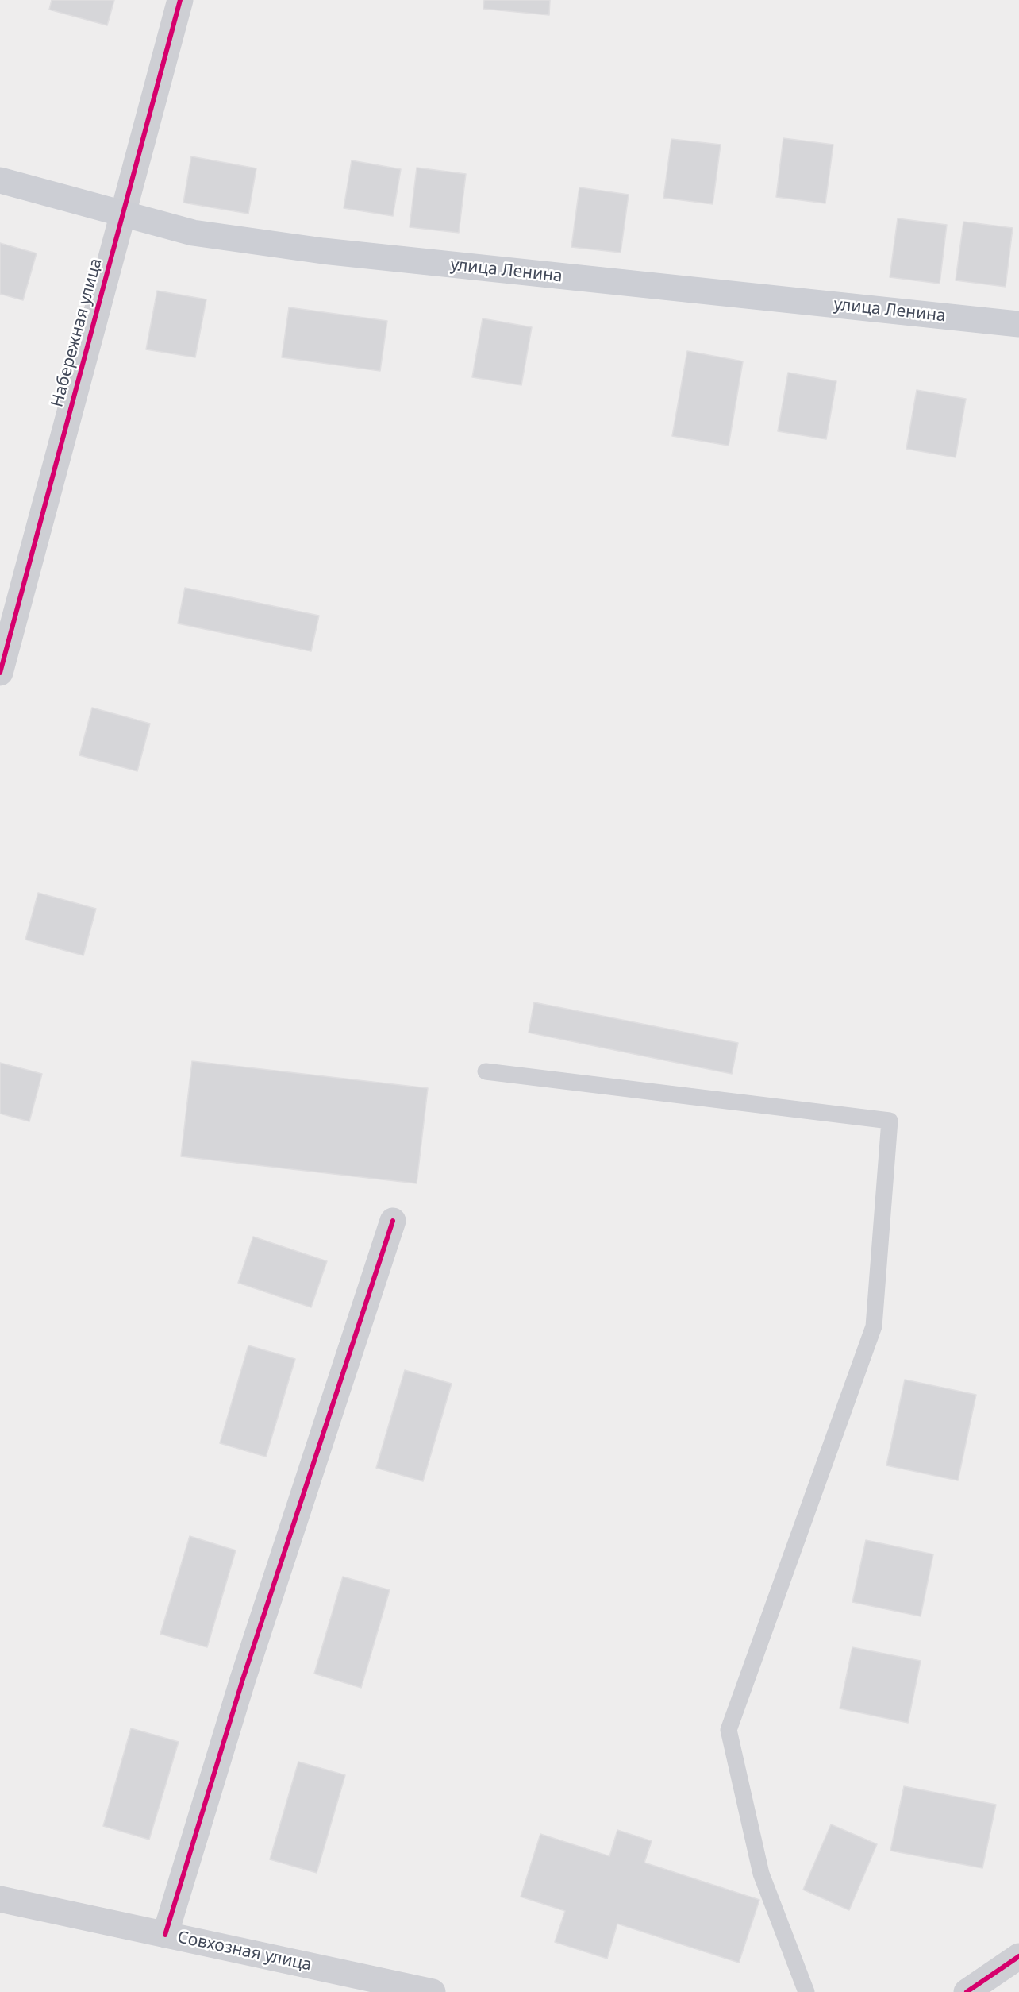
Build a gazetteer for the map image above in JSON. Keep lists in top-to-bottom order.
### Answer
{
  "streets": {
    "main road": ["улица Ленина"],
    "street": ["Набережная улица", "Совхозная улица"]
  },
  "crossings": [
    ["улица Ленина", "Набережная улица"]
  ]
}
